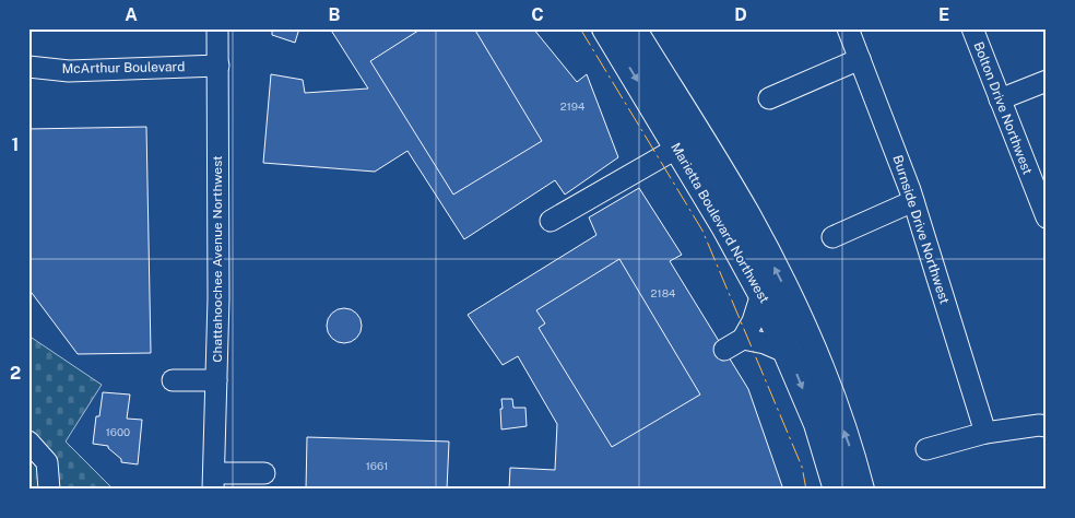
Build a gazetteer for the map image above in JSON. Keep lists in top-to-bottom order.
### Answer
{
  "streets": {
    "main road": ["Marietta Boulevard Northwest"],
    "street": [
      "McArthur Boulevard",
      "Bolton Drive Northwest",
      "Burnside Drive Northwest",
      "Chattahoochee Avenue Northwest"
    ]
  },
  "crossings": [
    ["McArthur Boulevard", "Chattahoochee Avenue Northwest"]
  ],
  "house_numbers": [
    "2194",
    "2184",
    "1600",
    "1661"
  ],
  "grid": {
    "columns": [
      "A",
      "B",
      "C",
      "D",
      "E"
    ],
    "rows": ["1", "2"]
  }
}
